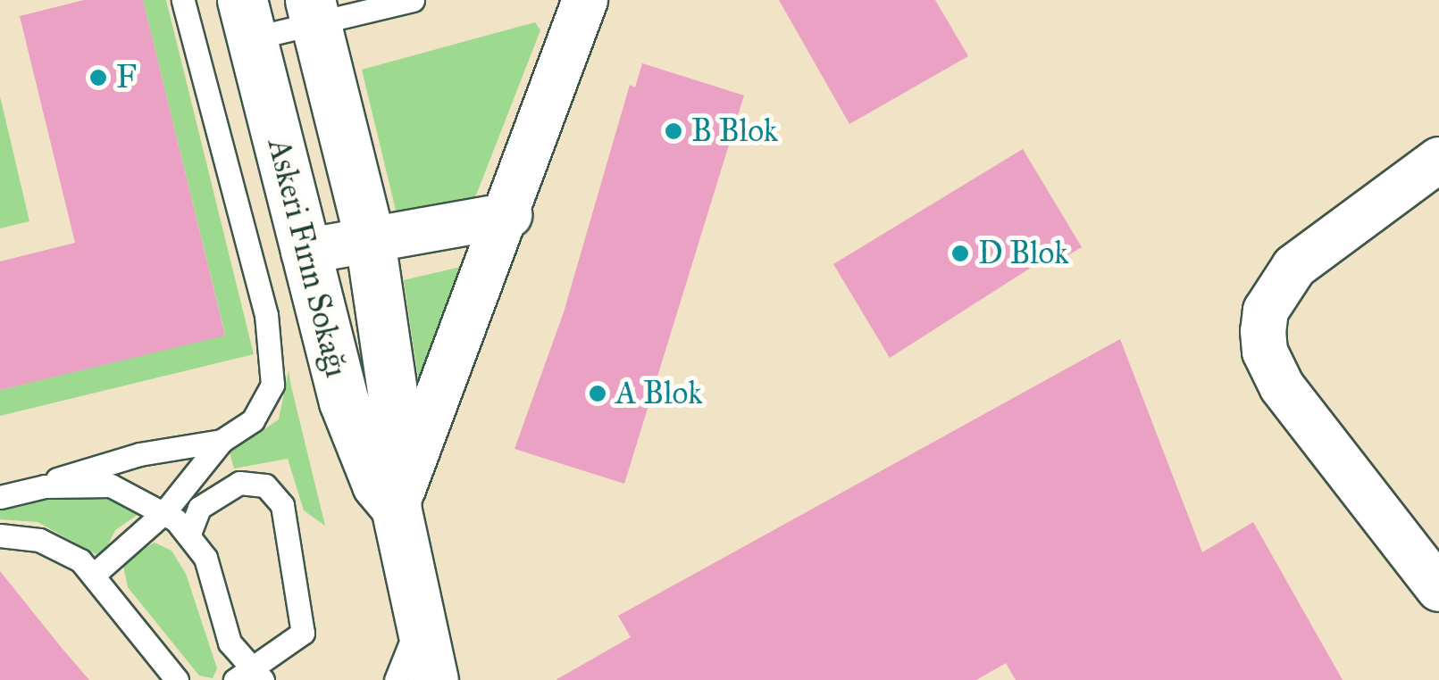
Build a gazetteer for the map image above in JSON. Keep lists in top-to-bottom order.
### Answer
{
  "streets": {
    "street": ["Askeri Fırın Sokağı"]
  },
  "places": [
    "F",
    "B Blok",
    "D Blok",
    "A Blok"
  ]
}
